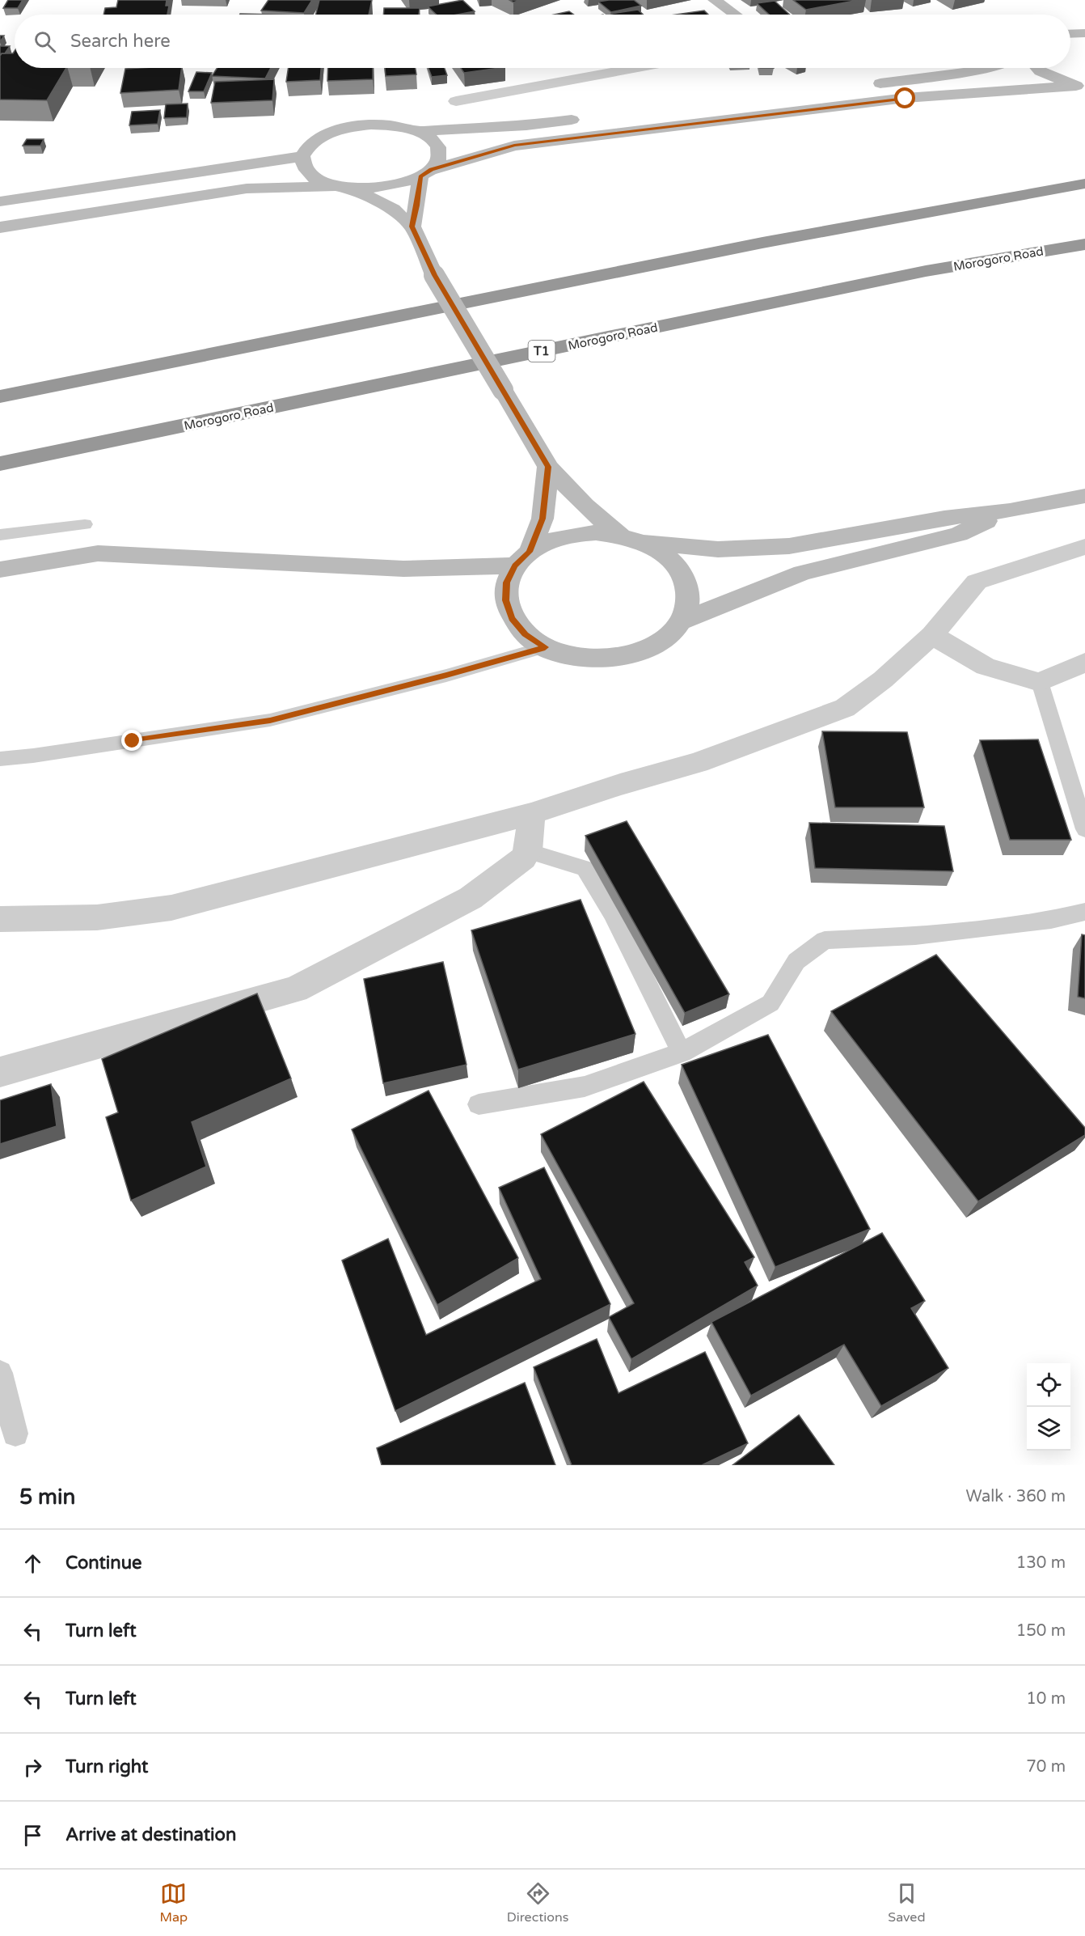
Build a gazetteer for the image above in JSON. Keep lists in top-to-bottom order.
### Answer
{
  "streets": {
    "highway": ["Morogoro Road", "T1"]
  },
  "page": {
    "search": "Search here",
    "heading": ["5 min", "Walk · 360 m"],
    "list": [
      ["Continue", "130 m"],
      ["Turn left", "150 m"],
      ["Turn left", "10 m"],
      ["Turn right", "70 m"],
      "Arrive at destination"
    ],
    "nav": ["Map", "Directions", "Saved"]
  }
}
